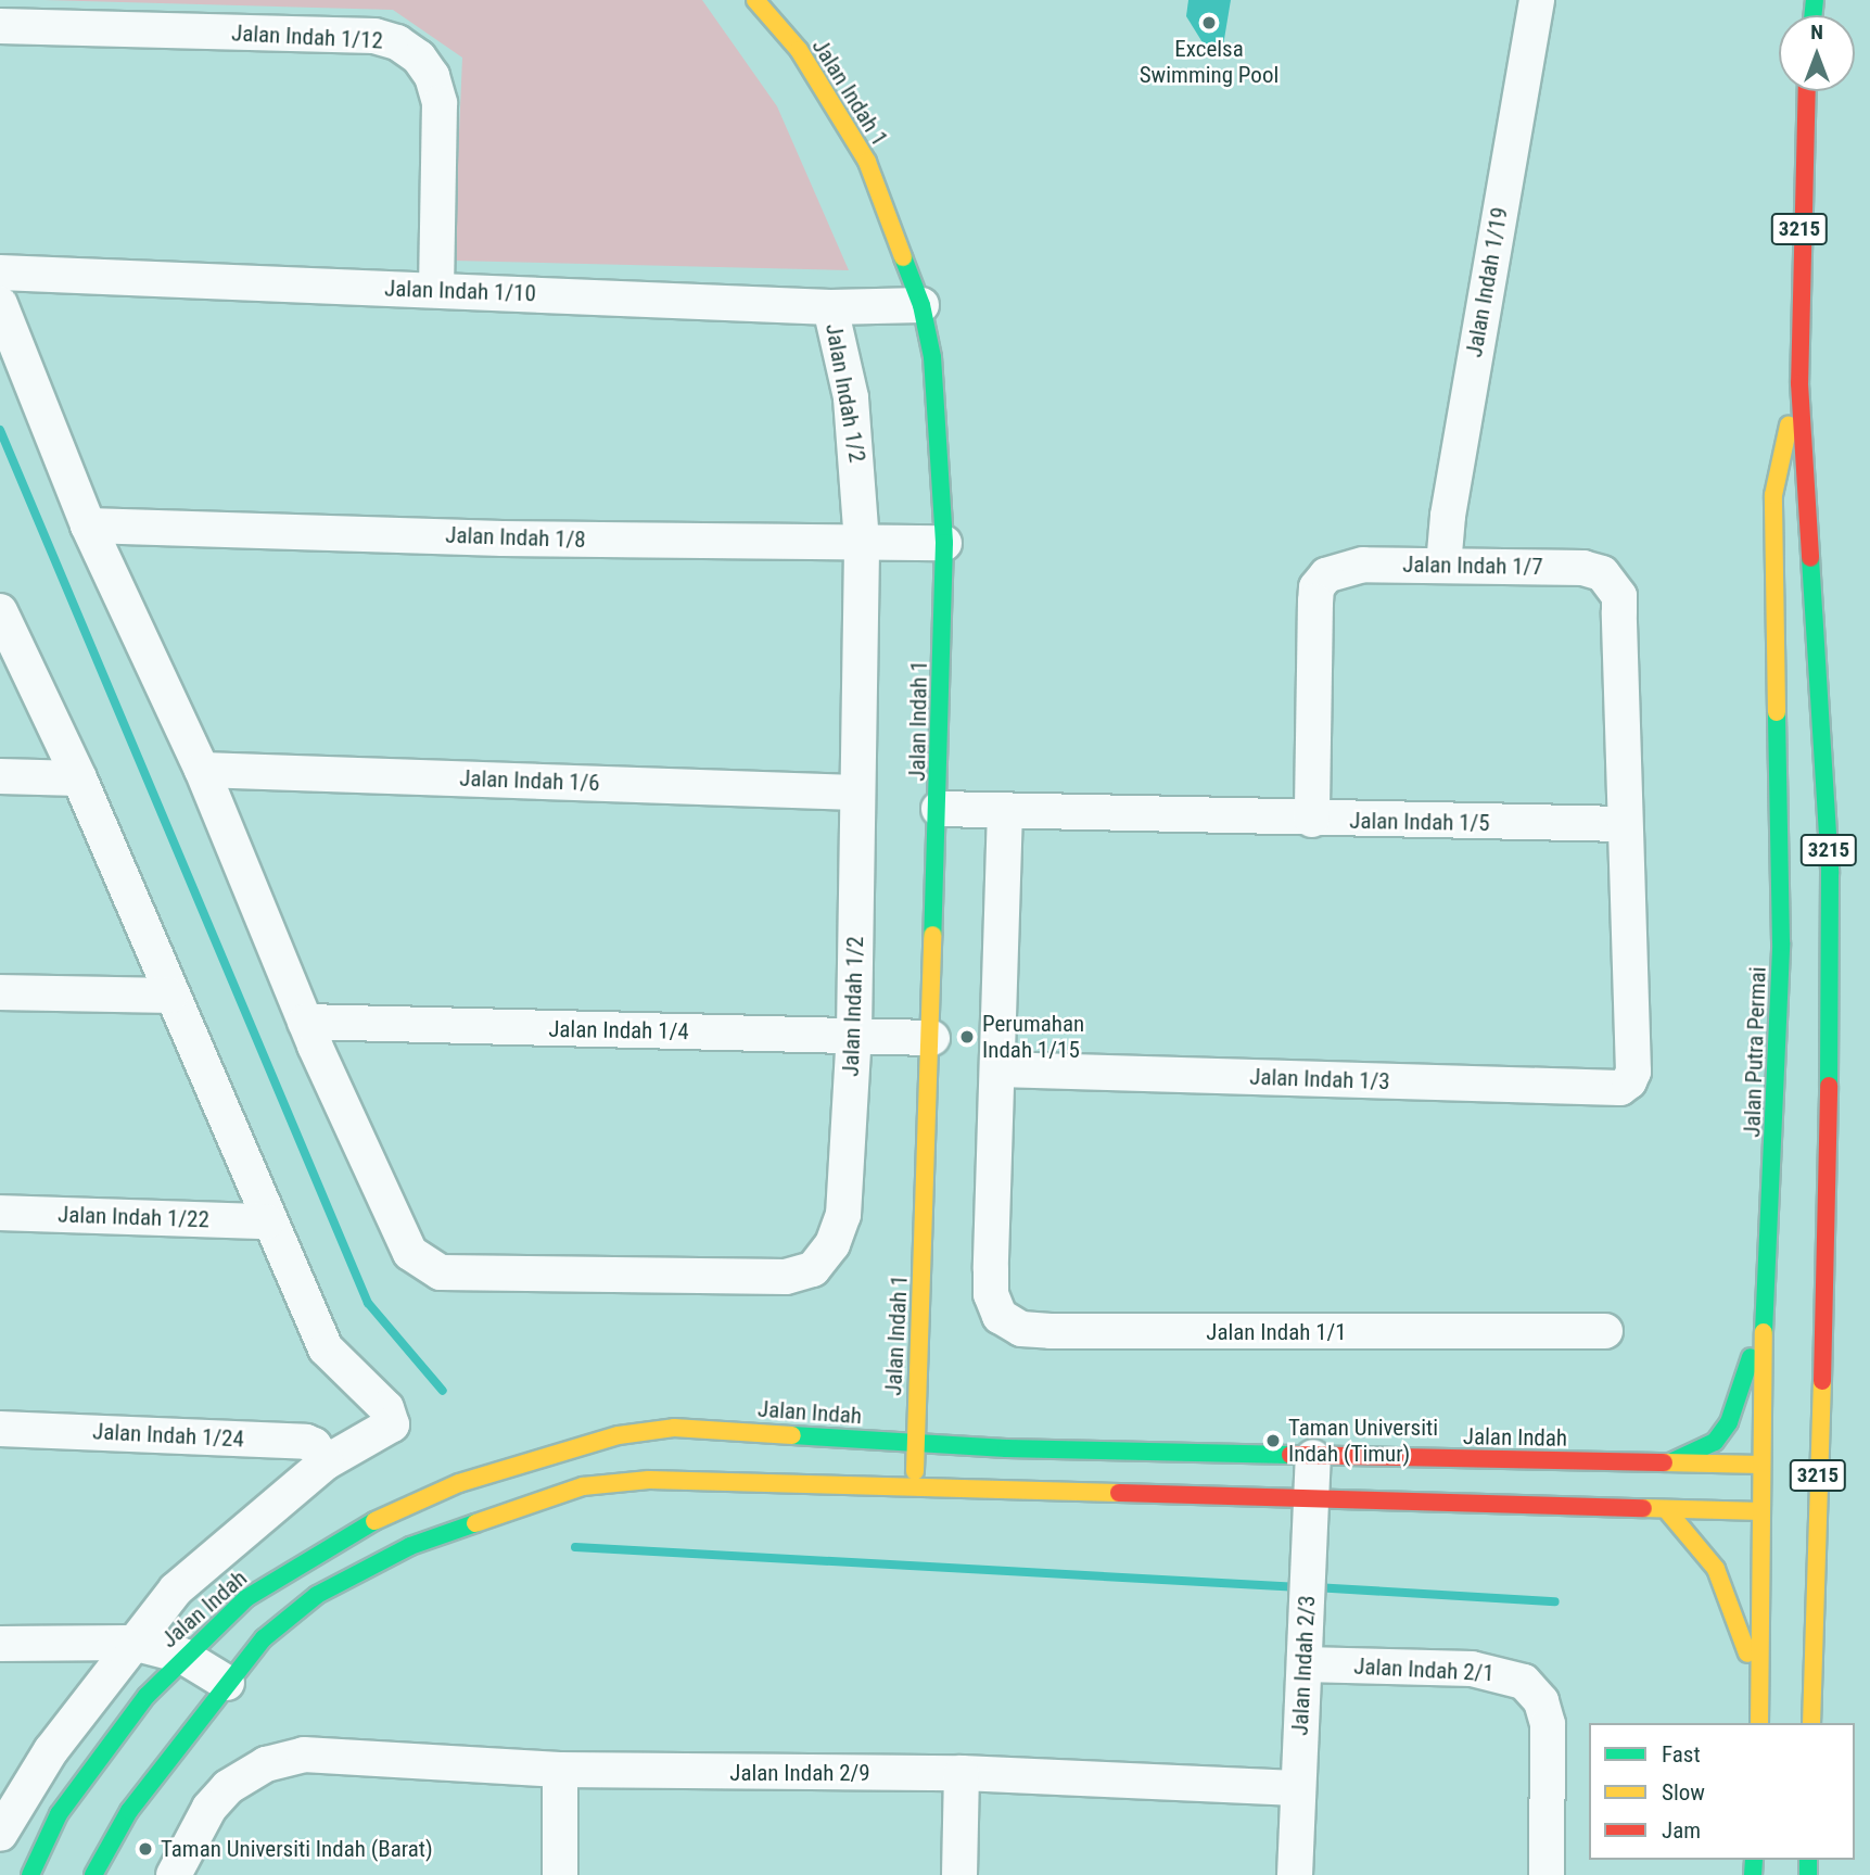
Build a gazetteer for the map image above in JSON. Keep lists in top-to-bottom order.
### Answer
{
  "streets": {
    "street": [
      "Jalan Indah 1/12",
      "Jalan Indah 1",
      "3215",
      "Jalan Indah 1/19",
      "Jalan Indah 1/10",
      "Jalan Indah 1/2",
      "Jalan Indah 1/8",
      "Jalan Indah 1/7",
      "Jalan Indah 1/6",
      "Jalan Indah 1/5",
      "Jalan Indah 1/4",
      "Jalan Putra Permai",
      "Jalan Indah 1/3",
      "Jalan Indah 1/22",
      "Jalan Indah 1/1",
      "Jalan Indah",
      "Jalan Indah 1/24",
      "Jalan Indah 2/3",
      "Jalan Indah 2/1",
      "Jalan Indah 2/9"
    ]
  },
  "crossings": [
    ["Jalan Indah 1/12", "Jalan Indah 1/10"],
    ["Jalan Indah 1", "Jalan Indah 1/10"],
    ["Jalan Indah 1", "Jalan Indah 1/8"],
    ["Jalan Indah 1", "Jalan Indah 1/5"],
    ["Jalan Indah 1", "Jalan Indah 1/4"],
    ["Jalan Indah 1", "Jalan Indah"],
    ["Jalan Indah 1/19", "Jalan Indah 1/7"],
    ["Jalan Indah 1/10", "Jalan Indah 1/2"],
    ["Jalan Indah 1/2", "Jalan Indah 1/8"],
    ["Jalan Indah 1/2", "Jalan Indah 1/6"],
    ["Jalan Indah 1/2", "Jalan Indah 1/4"],
    ["Jalan Indah 1/7", "Jalan Indah 1/5"],
    ["Jalan Indah 1/7", "Jalan Indah 1/3"],
    ["Jalan Indah 1/5", "Jalan Indah 1/3"],
    ["Jalan Indah 1/5", "Jalan Indah 1/1"],
    ["Jalan Putra Permai", "Jalan Indah"],
    ["Jalan Indah 1/3", "Jalan Indah 1/1"],
    ["Jalan Indah", "Jalan Indah 2/3"],
    ["Jalan Indah 2/3", "Jalan Indah 2/1"],
    ["Jalan Indah 2/3", "Jalan Indah 2/9"]
  ],
  "places": [
    "Excelsa Swimming Pool",
    "Perumahan Indah 1/15",
    "Taman Universiti Indah (Timur)",
    "Taman Universiti Indah (Barat)"
  ],
  "legend": ["Fast", "Slow", "Jam"],
  "north": "top"
}
